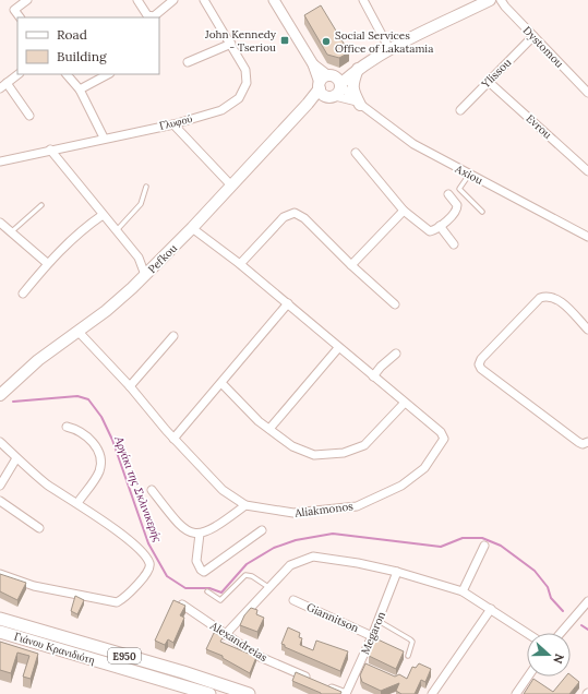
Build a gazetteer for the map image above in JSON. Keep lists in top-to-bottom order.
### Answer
{
  "streets": {
    "main road": ["Pefkou", "Γιάνου Κρανιδιότη", "E950"],
    "street": [
      "Dystomou",
      "Ylissou",
      "Γλυφού",
      "Evrou",
      "Axiou",
      "Aliakmonos",
      "Giannitson",
      "Megaron",
      "Alexandreias"
    ]
  },
  "crossings": [
    ["Dystomou", "Ylissou"],
    ["Ylissou", "Evrou"],
    ["Axiou", "Pefkou"],
    ["Pefkou", "Aliakmonos"],
    ["Giannitson", "Megaron"]
  ],
  "water": ["Αργάκι της Σκλινικερής"],
  "places": {
    "transit": ["John Kennedy - Tseriou"],
    "other": ["Social Services Office of Lakatamia"]
  },
  "legend": ["Road", "Building"],
  "north": "right"
}
